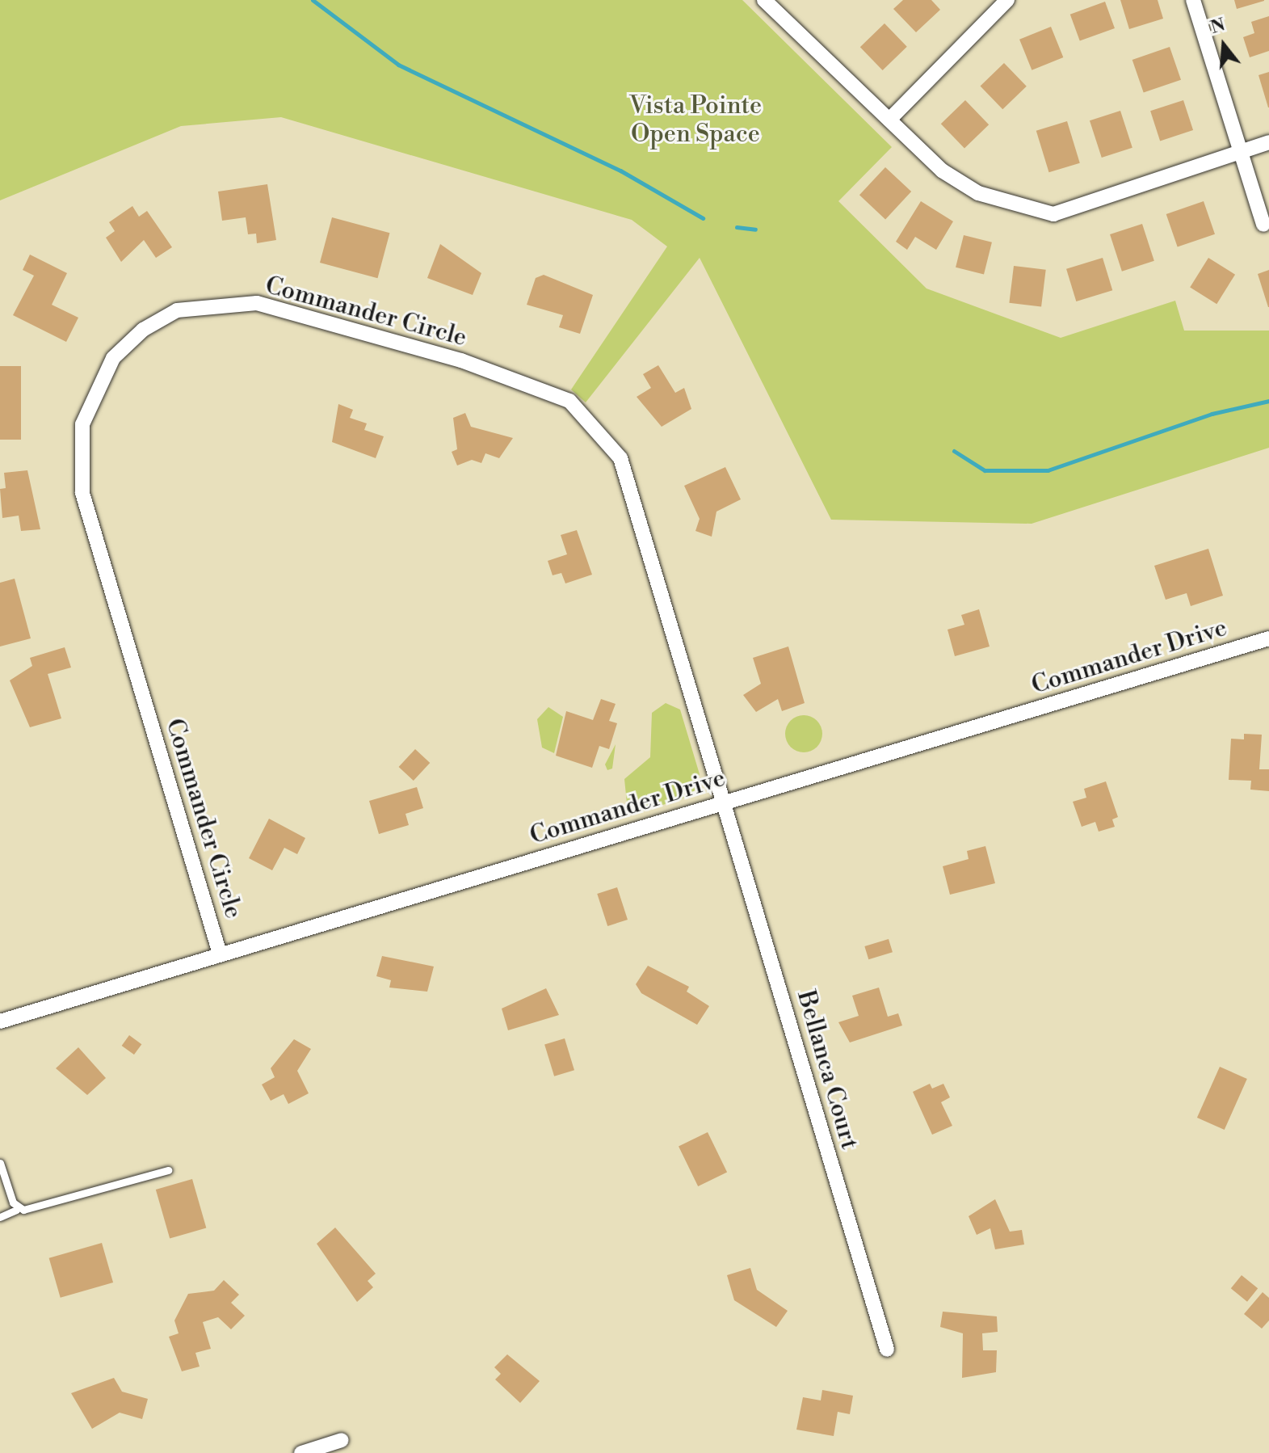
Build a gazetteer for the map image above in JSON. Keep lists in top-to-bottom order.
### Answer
{
  "streets": {
    "street": ["Commander Circle", "Commander Drive", "Bellanca Court"]
  },
  "crossings": [
    ["Commander Circle", "Commander Drive"],
    ["Commander Circle", "Bellanca Court"],
    ["Commander Drive", "Bellanca Court"]
  ],
  "parks": ["Vista Pointe Open Space"],
  "north": "top"
}
